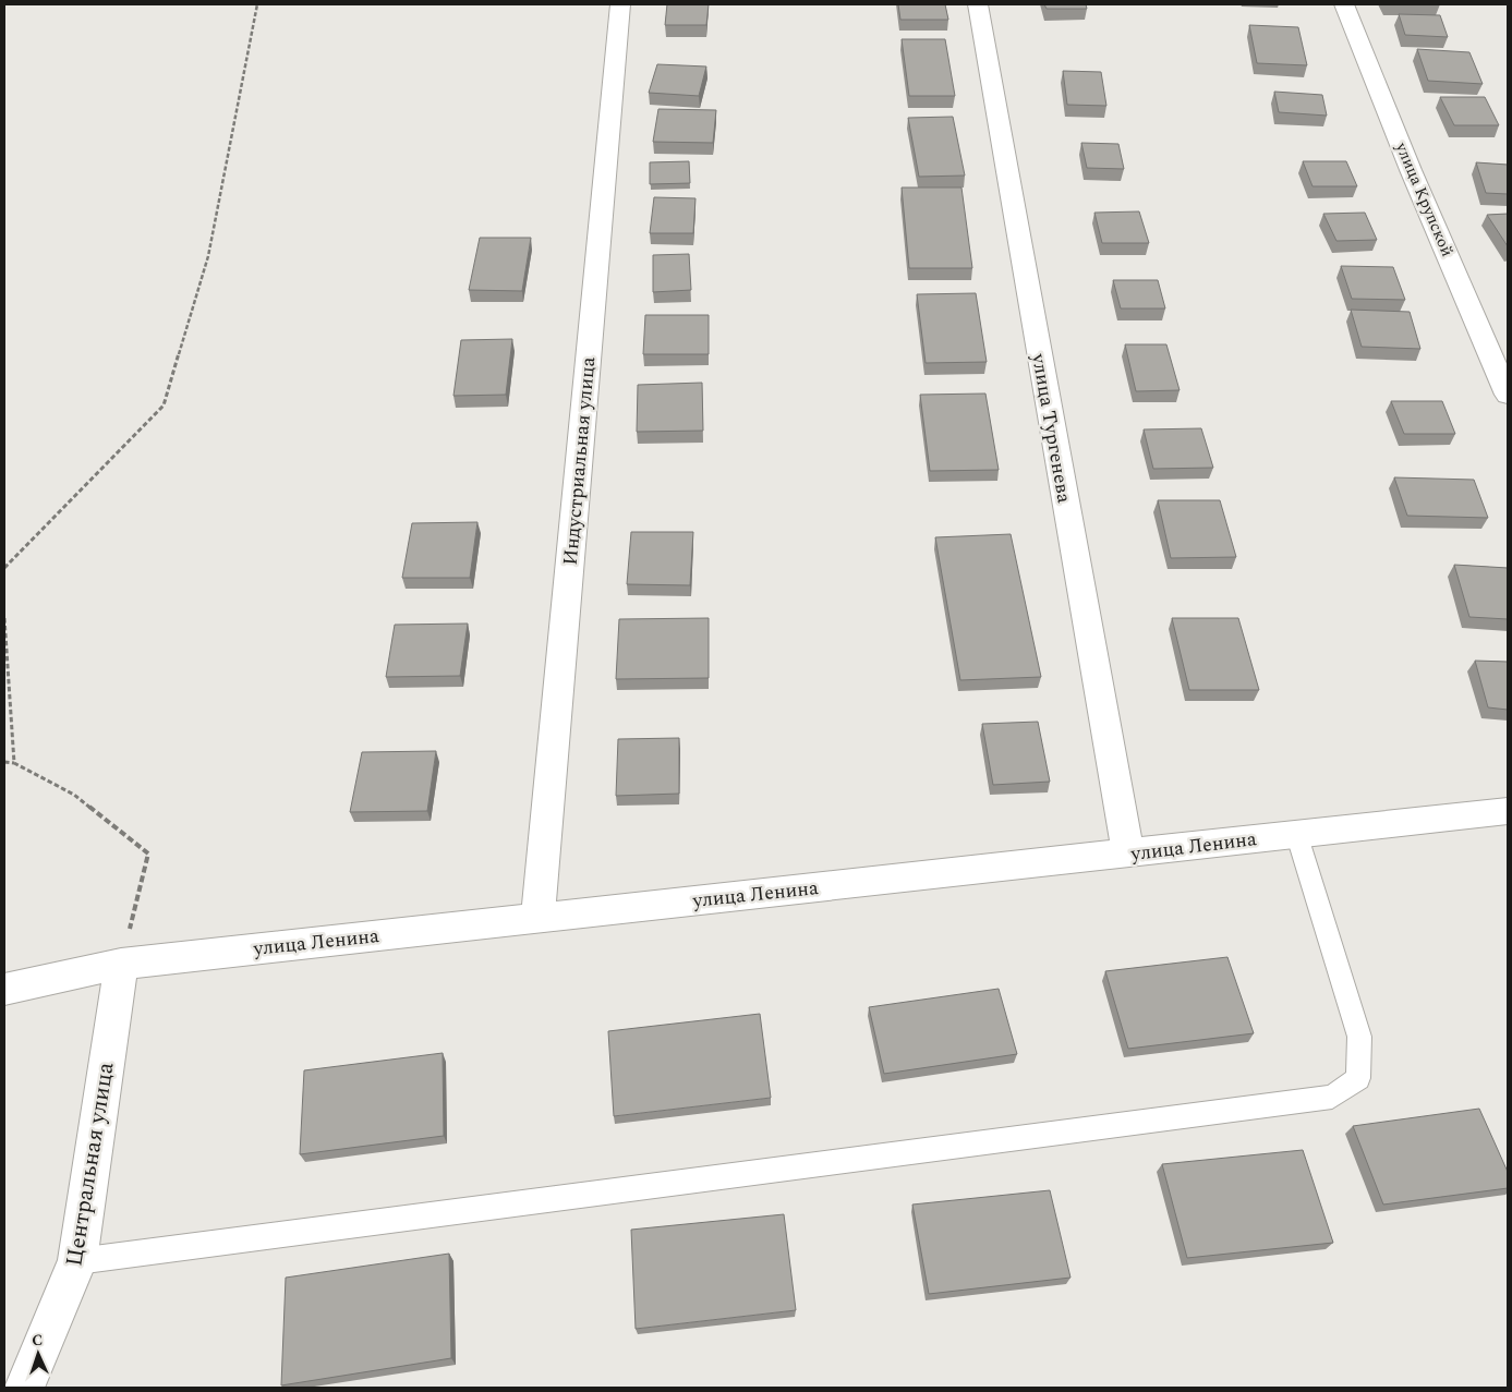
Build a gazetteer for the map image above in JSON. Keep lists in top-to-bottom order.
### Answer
{
  "streets": {
    "street": [
      "улица Крупской",
      "улица Тургенева",
      "Индустриальная улица",
      "улица Ленина",
      "Центральная улица"
    ]
  },
  "crossings": [
    ["улица Тургенева", "улица Ленина"],
    ["Индустриальная улица", "улица Ленина"],
    ["улица Ленина", "Центральная улица"]
  ],
  "north": "top"
}
